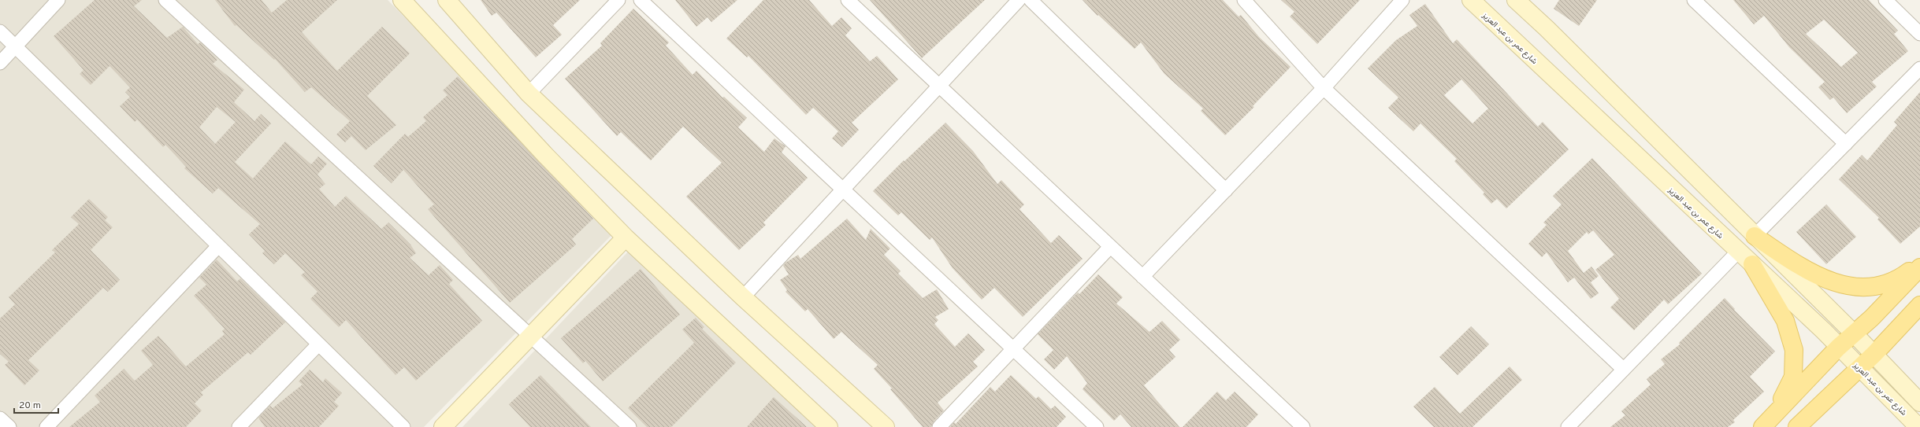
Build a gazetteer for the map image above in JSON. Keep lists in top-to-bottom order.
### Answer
{
  "streets": {
    "street": ["شارع عمر بن عبد العزيز"]
  },
  "scale_bar": "20 m"
}
